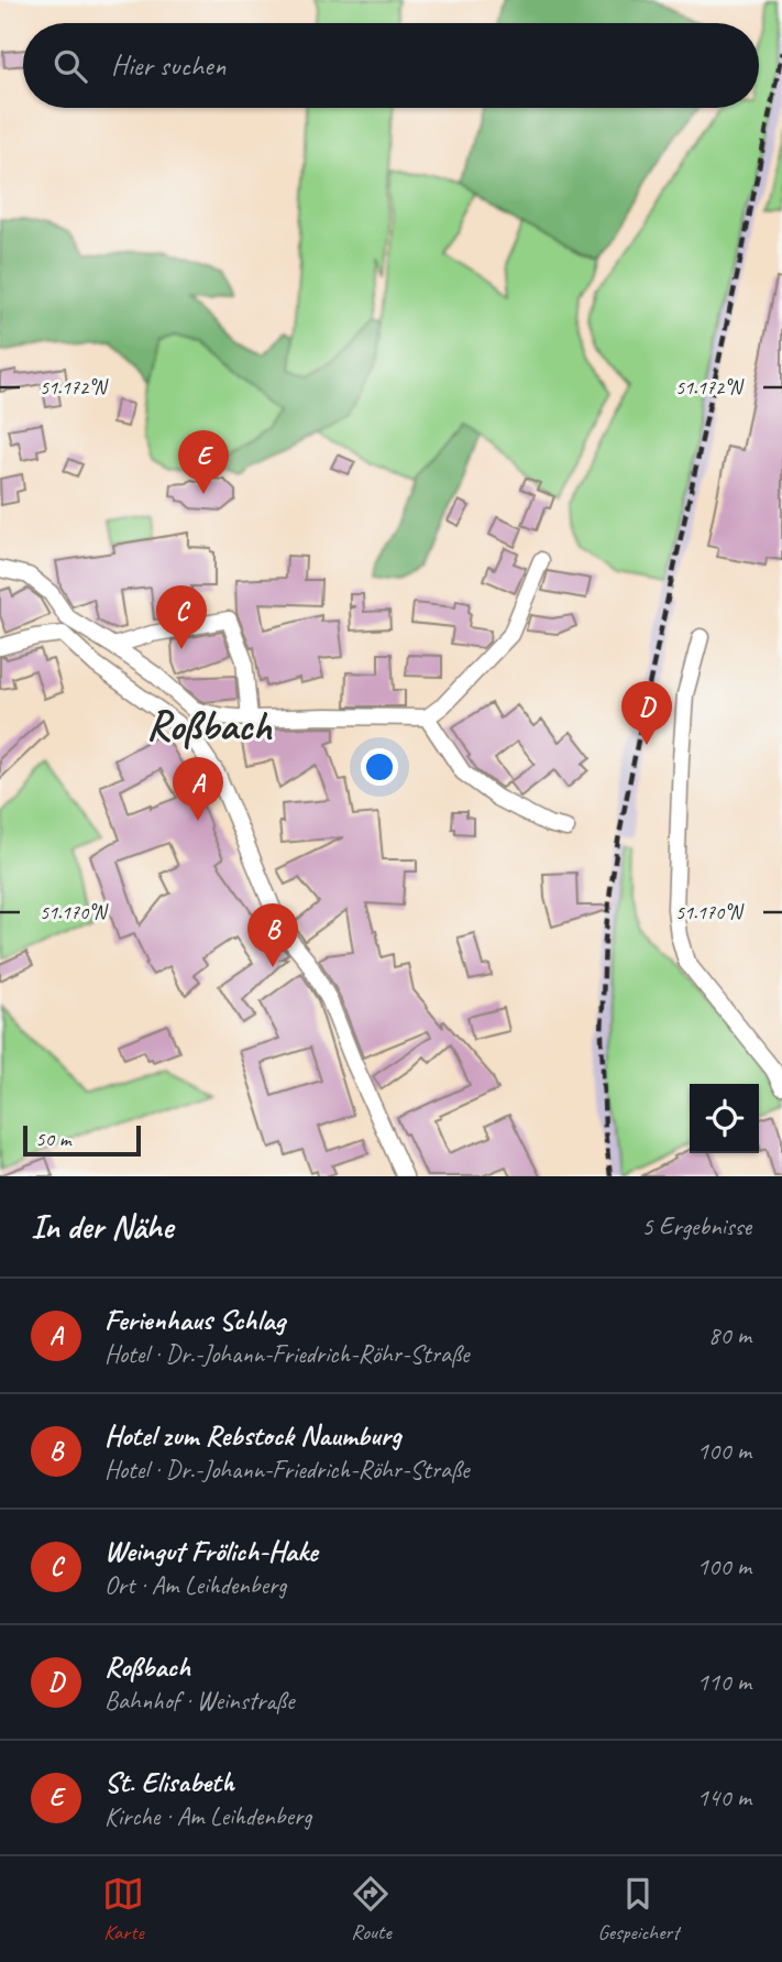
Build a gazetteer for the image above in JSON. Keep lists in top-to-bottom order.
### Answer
{
  "districts": ["Roßbach"],
  "scale_bar": "50 m",
  "page": {
    "search": "Hier suchen",
    "pins": [
      "E",
      "C",
      "D",
      "A",
      "B"
    ],
    "scale": "50 m",
    "heading": ["In der Nähe", "5 Ergebnisse"],
    "list": [
      {
        "mark": "A",
        "name": "Ferienhaus Schlag",
        "note": "Hotel · Dr.-Johann-Friedrich-Röhr-Straße",
        "value": "80 m"
      },
      {
        "mark": "B",
        "name": "Hotel zum Rebstock Naumburg",
        "note": "Hotel · Dr.-Johann-Friedrich-Röhr-Straße",
        "value": "100 m"
      },
      {
        "mark": "C",
        "name": "Weingut Frölich-Hake",
        "note": "Ort · Am Leihdenberg",
        "value": "100 m"
      },
      {
        "mark": "D",
        "name": "Roßbach",
        "note": "Bahnhof · Weinstraße",
        "value": "110 m"
      },
      {
        "mark": "E",
        "name": "St. Elisabeth",
        "note": "Kirche · Am Leihdenberg",
        "value": "140 m"
      }
    ],
    "nav": ["Karte", "Route", "Gespeichert"]
  },
  "coordinates": ["51.172°N", "51.170°N"]
}
